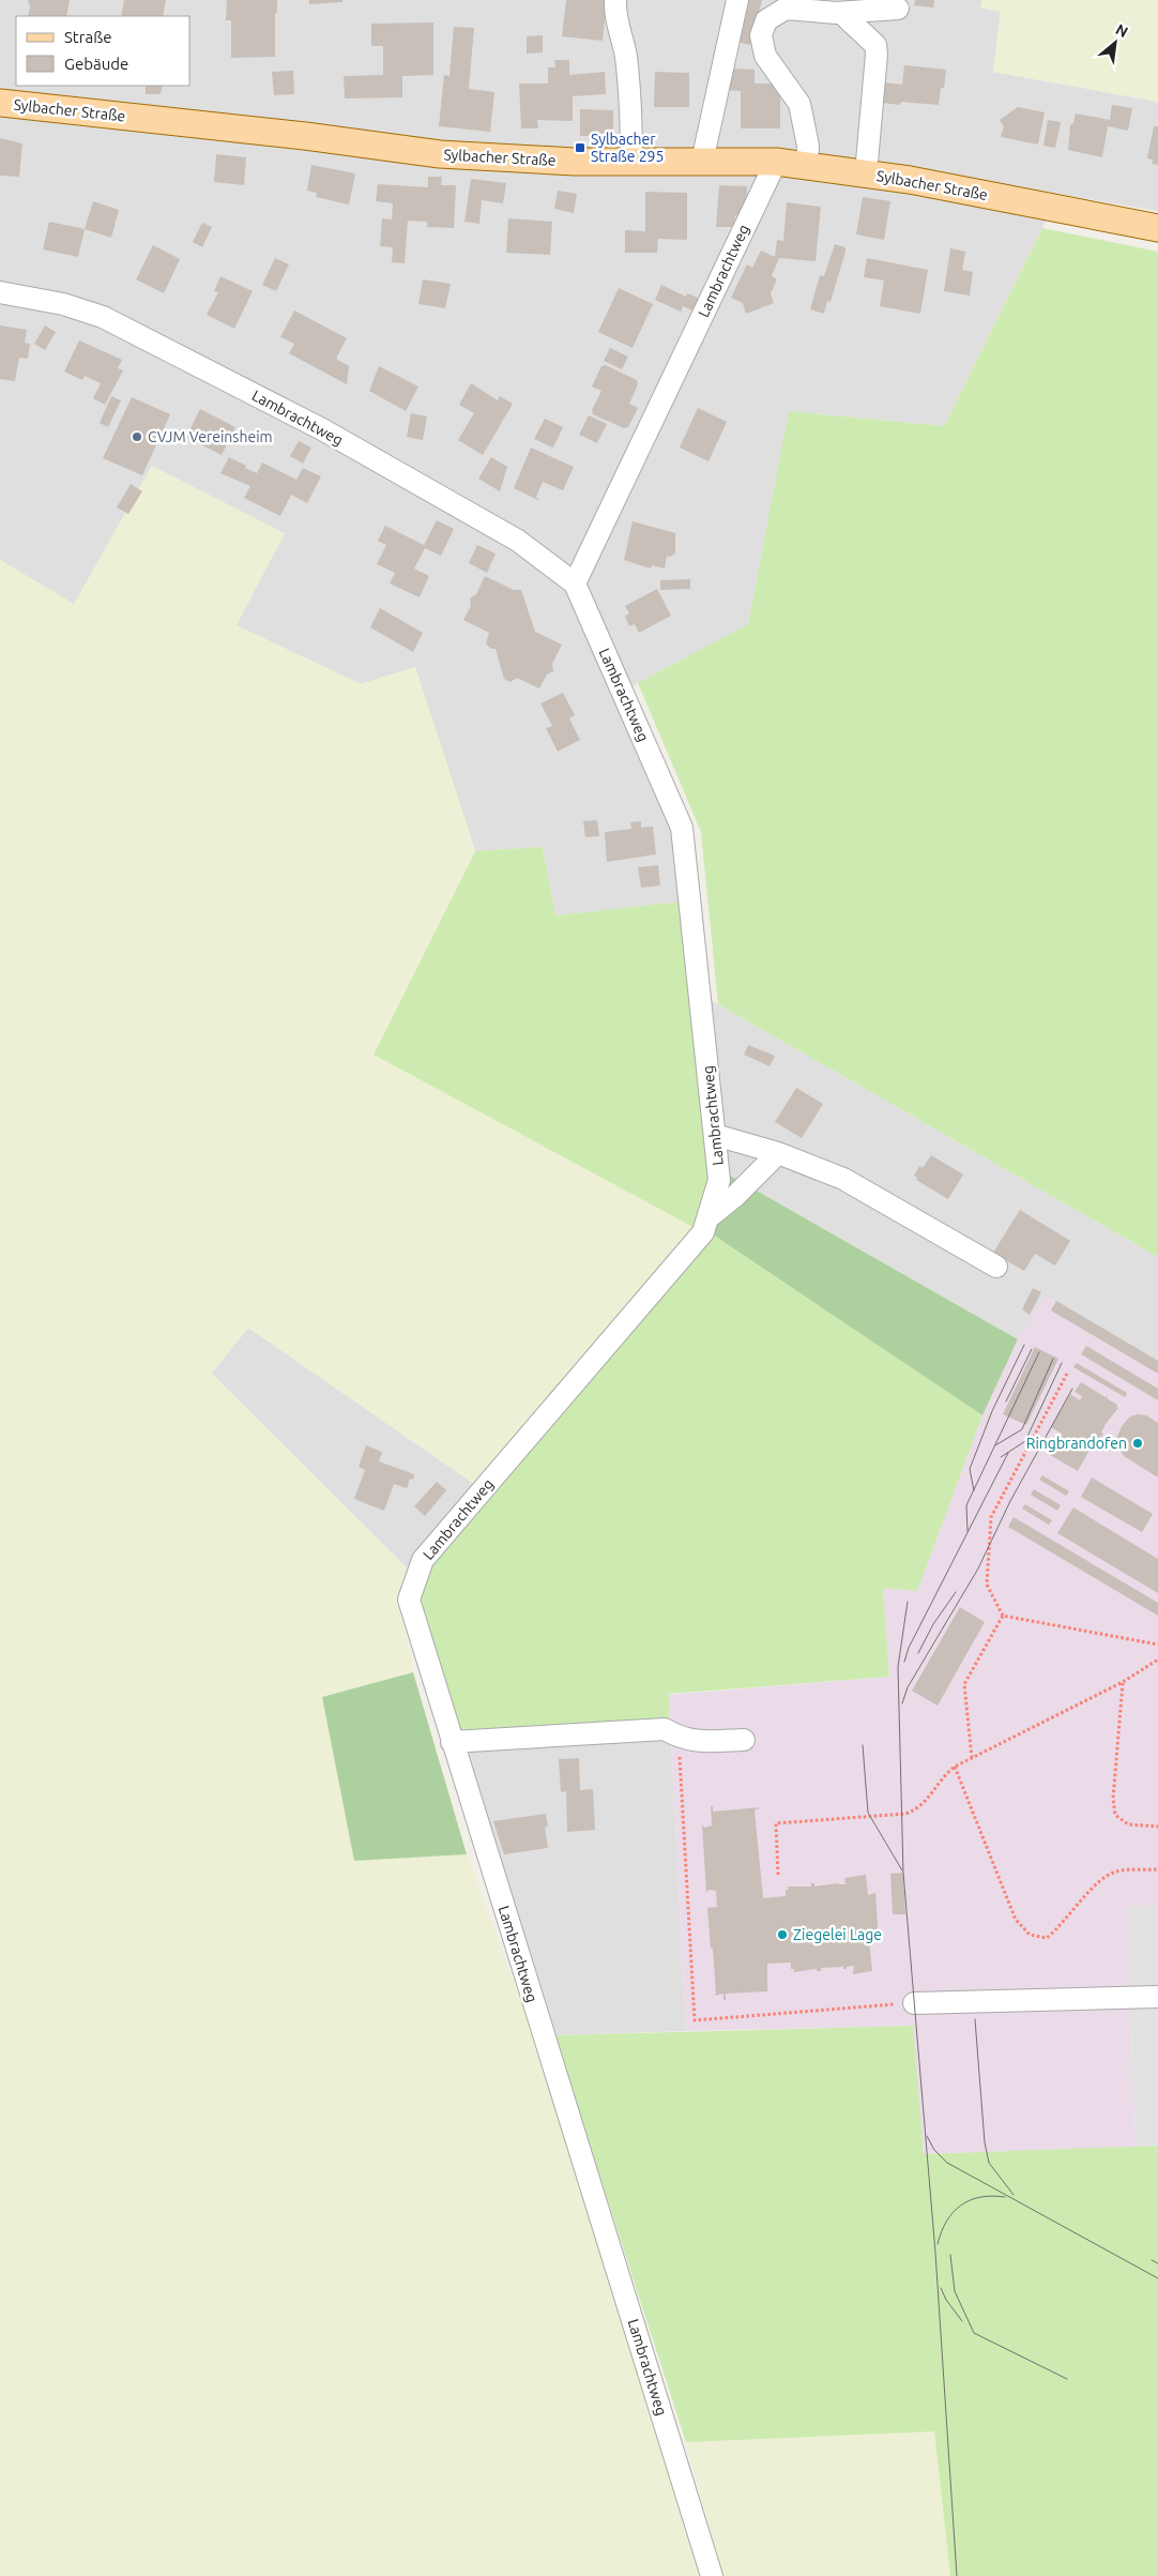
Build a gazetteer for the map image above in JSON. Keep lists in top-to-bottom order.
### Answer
{
  "streets": {
    "main road": ["Sylbacher Straße"],
    "street": ["Lambrachtweg"]
  },
  "crossings": [
    ["Sylbacher Straße", "Lambrachtweg"]
  ],
  "places": {
    "transit": ["Sylbacher Straße 295"],
    "other": ["CVJM Vereinsheim", "Ringbrandofen", "Ziegelei Lage"]
  },
  "legend": ["Straße", "Gebäude"],
  "north": "top right"
}
